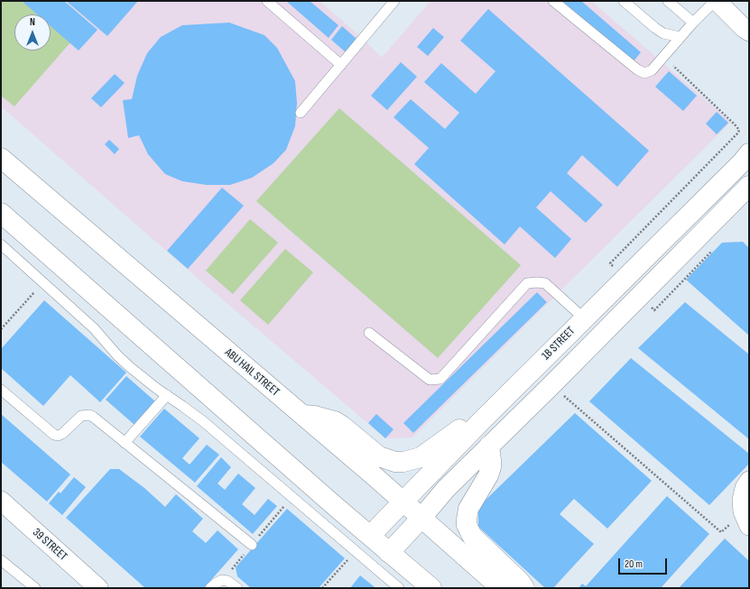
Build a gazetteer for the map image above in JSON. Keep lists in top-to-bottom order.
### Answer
{
  "streets": {
    "main road": ["1B STREET", "ABU HAIL STREET"],
    "street": ["39 STREET"]
  },
  "crossings": [
    ["1B STREET", "ABU HAIL STREET"]
  ],
  "scale_bar": "20 m",
  "north": "top"
}
